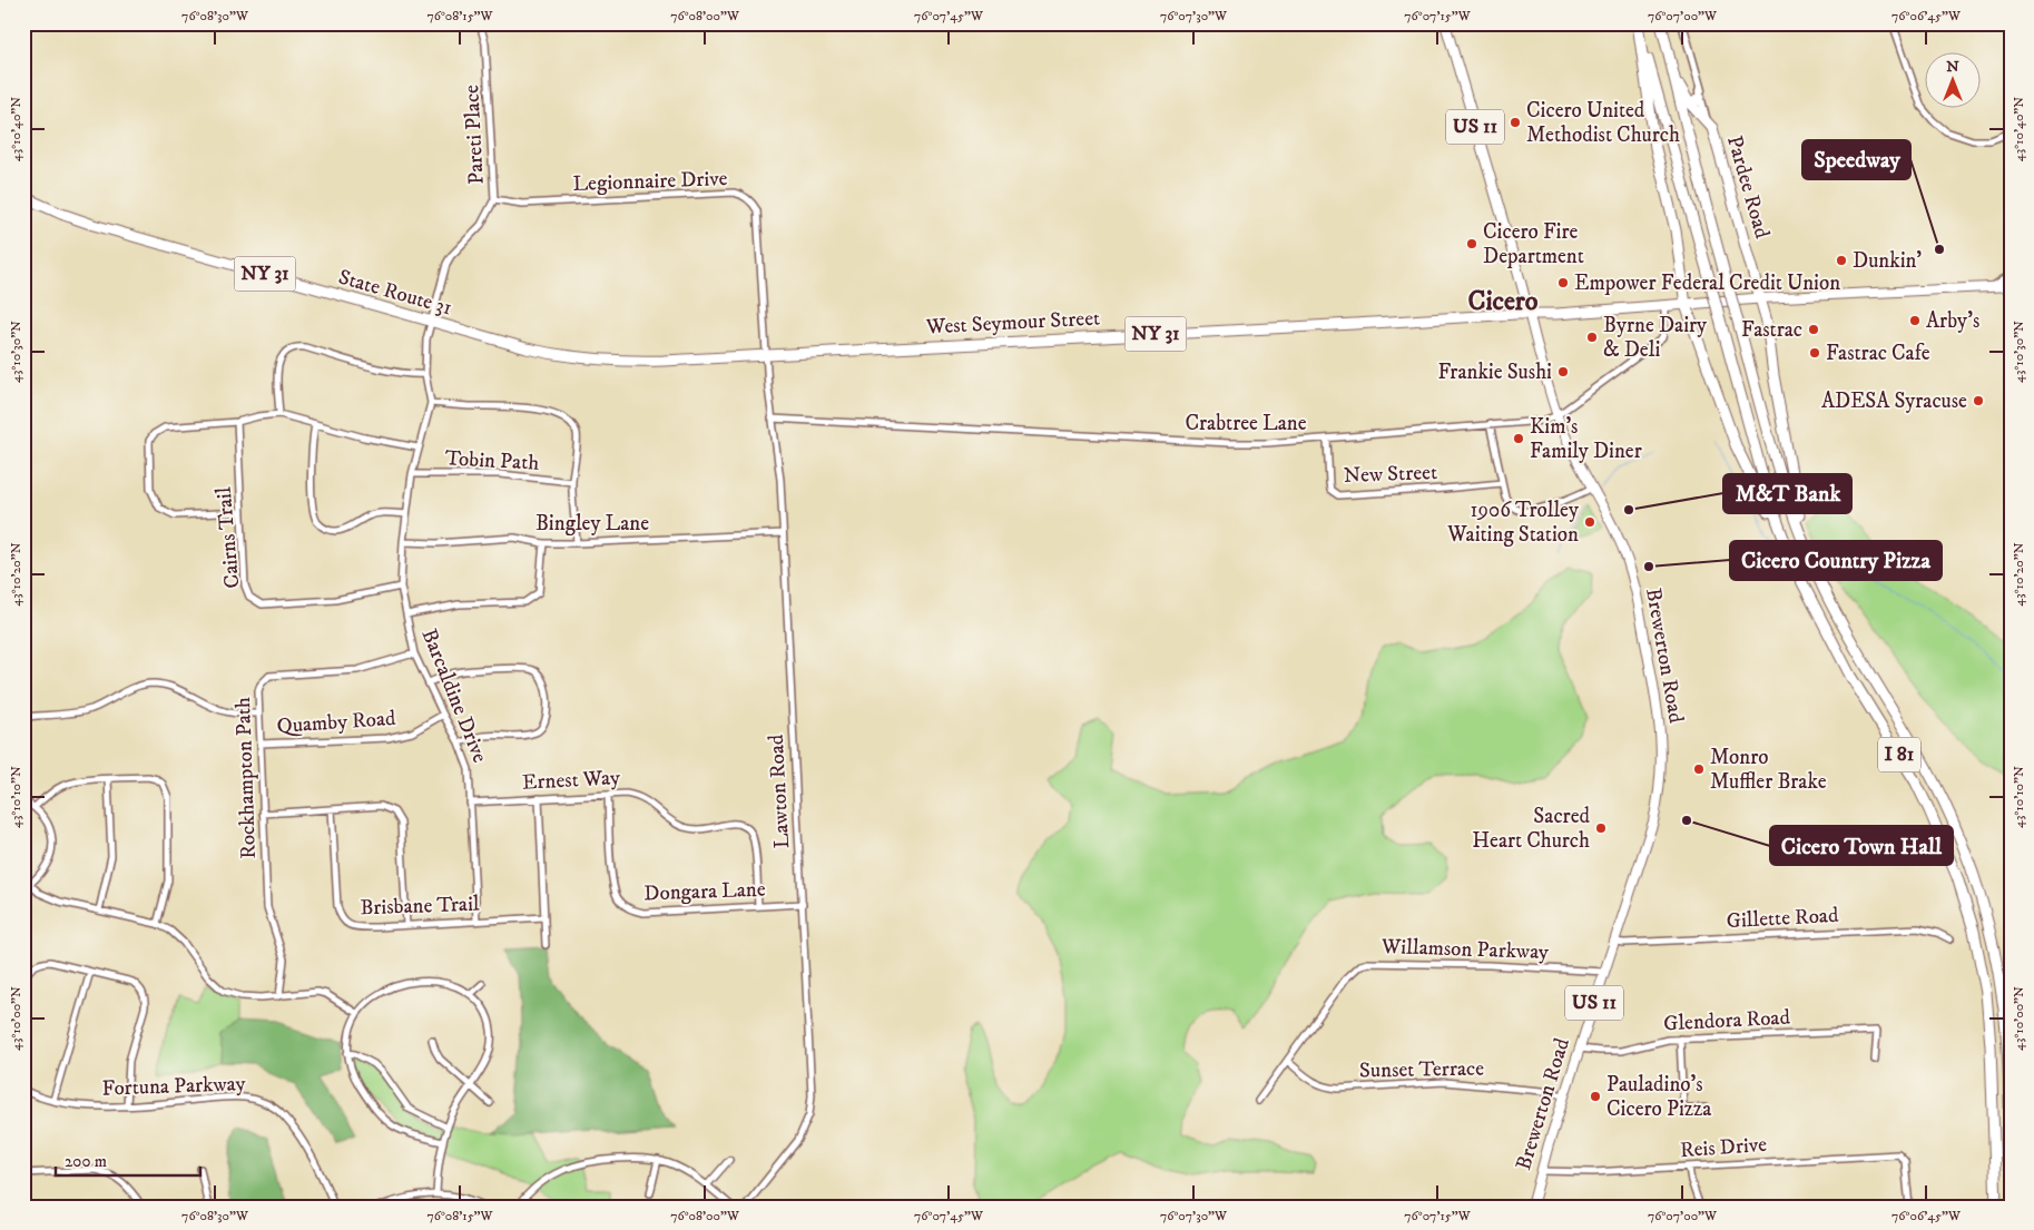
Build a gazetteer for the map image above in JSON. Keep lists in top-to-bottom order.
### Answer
{
  "streets": {
    "highway": [
      "Pardee Road",
      "NY 31",
      "State Route 31",
      "West Seymour Street",
      "I 81"
    ],
    "main road": ["US 11", "Brewerton Road"],
    "street": [
      "Pareti Place",
      "Legionnaire Drive",
      "Crabtree Lane",
      "Tobin Path",
      "New Street",
      "Bingley Lane",
      "Cairns Trail",
      "Barcaldine Drive",
      "Quamby Road",
      "Rockhampton Path",
      "Ernest Way",
      "Lawton Road",
      "Dongara Lane",
      "Brisbane Trail",
      "Gillette Road",
      "Willamson Parkway",
      "Glendora Road",
      "Sunset Terrace",
      "Fortuna Parkway",
      "Reis Drive"
    ]
  },
  "crossings": [
    ["Pareti Place", "Legionnaire Drive"],
    ["Pareti Place", "State Route 31"],
    ["Pareti Place", "Barcaldine Drive"],
    ["Legionnaire Drive", "State Route 31"],
    ["Legionnaire Drive", "West Seymour Street"],
    ["Legionnaire Drive", "Lawton Road"],
    ["Pardee Road", "NY 31"],
    ["Pardee Road", "I 81"],
    ["NY 31", "West Seymour Street"],
    ["NY 31", "Crabtree Lane"],
    ["NY 31", "Brewerton Road"],
    ["State Route 31", "West Seymour Street"],
    ["State Route 31", "Barcaldine Drive"],
    ["State Route 31", "Lawton Road"],
    ["West Seymour Street", "Brewerton Road"],
    ["West Seymour Street", "Lawton Road"],
    ["Crabtree Lane", "New Street"],
    ["Crabtree Lane", "Brewerton Road"],
    ["Crabtree Lane", "Lawton Road"],
    ["Tobin Path", "Barcaldine Drive"],
    ["Bingley Lane", "Barcaldine Drive"],
    ["Bingley Lane", "Lawton Road"],
    ["Cairns Trail", "Barcaldine Drive"],
    ["Brewerton Road", "Gillette Road"],
    ["Brewerton Road", "Willamson Parkway"],
    ["Brewerton Road", "Glendora Road"],
    ["Brewerton Road", "Sunset Terrace"],
    ["Brewerton Road", "Reis Drive"],
    ["Barcaldine Drive", "Quamby Road"],
    ["Barcaldine Drive", "Rockhampton Path"],
    ["Barcaldine Drive", "Ernest Way"],
    ["Barcaldine Drive", "Brisbane Trail"],
    ["Quamby Road", "Rockhampton Path"],
    ["Ernest Way", "Dongara Lane"],
    ["Lawton Road", "Dongara Lane"],
    ["Willamson Parkway", "Sunset Terrace"]
  ],
  "districts": ["Cicero"],
  "places": [
    "Cicero United Methodist Church",
    "Cicero Fire Department",
    "Speedway",
    "Dunkin'",
    "Empower Federal Credit Union",
    "Arby's",
    "Fastrac",
    "Byrne Dairy & Deli",
    "Fastrac Cafe",
    "Frankie Sushi",
    "ADESA Syracuse",
    "Kim's Family Diner",
    "M&T Bank",
    "1906 Trolley Waiting Station",
    "Cicero Country Pizza",
    "Monro Muffler Brake",
    "Cicero Town Hall",
    "Sacred Heart Church",
    "Pauladino's Cicero Pizza"
  ],
  "scale_bar": "200 m",
  "north": "top",
  "coordinates": [
    "76°08'30\"W",
    "76°08'15\"W",
    "76°08'00\"W",
    "76°07'45\"W",
    "76°07'30\"W",
    "76°07'15\"W",
    "76°07'00\"W",
    "76°06'45\"W",
    "43°10'40\"N",
    "43°10'30\"N",
    "43°10'20\"N",
    "43°10'10\"N",
    "43°10'00\"N"
  ]
}
